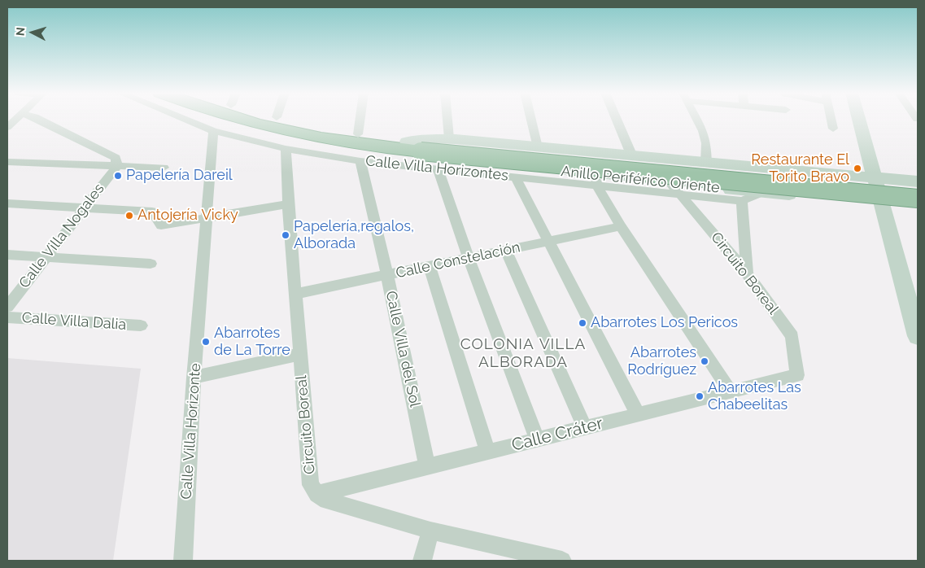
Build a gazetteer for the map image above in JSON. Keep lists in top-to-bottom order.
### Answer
{
  "streets": {
    "highway": ["Anillo Periférico Oriente"],
    "street": [
      "Calle Villa Horizontes",
      "Calle Villa Nogales",
      "Calle Constelación",
      "Circuito Boreal",
      "Calle Villa Dalia",
      "Calle Villa del Sol",
      "Calle Villa Horizonte",
      "Calle Cráter"
    ]
  },
  "crossings": [
    ["Calle Villa Horizontes", "Anillo Periférico Oriente"],
    ["Calle Villa Horizontes", "Circuito Boreal"],
    ["Calle Villa Horizontes", "Calle Villa del Sol"],
    ["Calle Villa Horizontes", "Calle Villa Horizonte"],
    ["Anillo Periférico Oriente", "Circuito Boreal"],
    ["Calle Constelación", "Circuito Boreal"],
    ["Calle Constelación", "Calle Villa del Sol"],
    ["Circuito Boreal", "Calle Cráter"],
    ["Calle Villa del Sol", "Calle Cráter"]
  ],
  "districts": ["COLONIA VILLA ALBORADA"],
  "places": [
    "Restaurante El Torito Bravo",
    "Papelería Dareil",
    "Antojería Vicky",
    "Papelería,regalos, Alborada",
    "Abarrotes Los Pericos",
    "Abarrotes de La Torre",
    "Abarrotes Rodríguez",
    "Abarrotes Las Chabeelitas"
  ],
  "north": "left"
}
